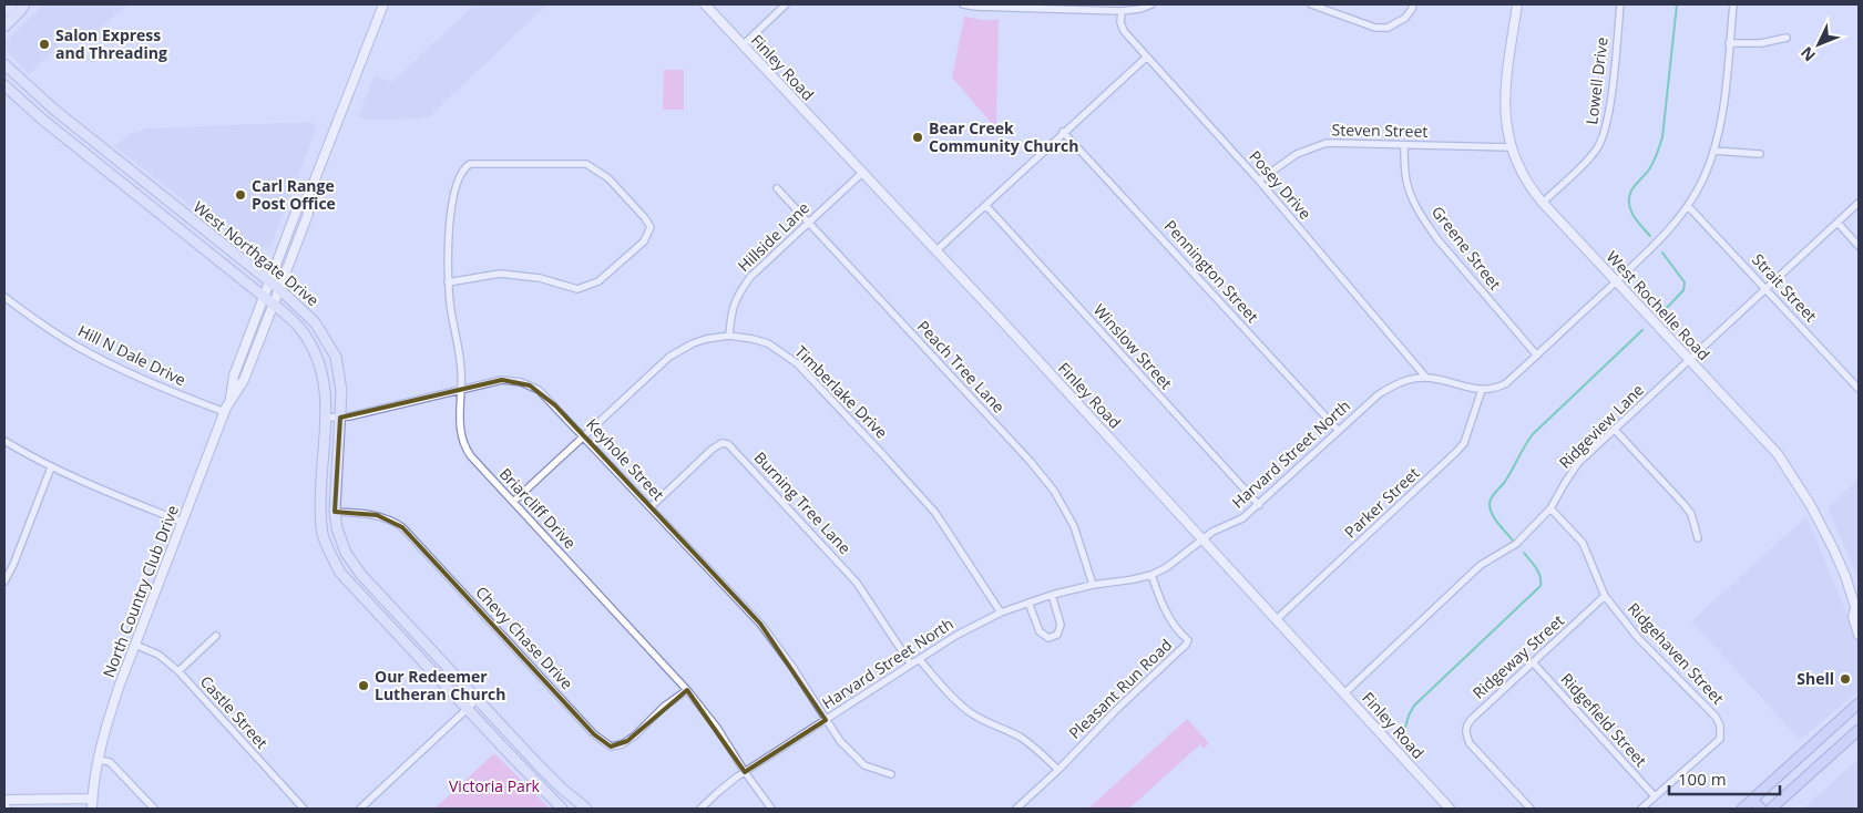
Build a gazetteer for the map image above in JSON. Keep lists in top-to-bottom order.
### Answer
{
  "streets": {
    "main road": ["West Northgate Drive"],
    "street": [
      "Finley Road",
      "Lowell Drive",
      "Steven Street",
      "Posey Drive",
      "Hillside Lane",
      "Greene Street",
      "Pennington Street",
      "Strait Street",
      "West Rochelle Road",
      "Winslow Street",
      "Hill N Dale Drive",
      "Peach Tree Lane",
      "Timberlake Drive",
      "Ridgeview Lane",
      "Harvard Street North",
      "Keyhole Street",
      "Burning Tree Lane",
      "Parker Street",
      "Briarcliff Drive",
      "North Country Club Drive",
      "Chevy Chase Drive",
      "Ridgehaven Street",
      "Ridgeway Street",
      "Pleasant Run Road",
      "Castle Street",
      "Ridgefield Street"
    ]
  },
  "crossings": [
    ["Finley Road", "Hillside Lane"],
    ["Finley Road", "Ridgeview Lane"],
    ["Finley Road", "Harvard Street North"],
    ["Finley Road", "Parker Street"],
    ["Lowell Drive", "West Rochelle Road"],
    ["Steven Street", "Posey Drive"],
    ["Steven Street", "Greene Street"],
    ["Steven Street", "West Rochelle Road"],
    ["Posey Drive", "Harvard Street North"],
    ["Hillside Lane", "Peach Tree Lane"],
    ["Hillside Lane", "Timberlake Drive"],
    ["Greene Street", "Harvard Street North"],
    ["West Northgate Drive", "Keyhole Street"],
    ["West Northgate Drive", "North Country Club Drive"],
    ["West Northgate Drive", "Chevy Chase Drive"],
    ["Pennington Street", "Harvard Street North"],
    ["Strait Street", "Ridgeview Lane"],
    ["Strait Street", "Harvard Street North"],
    ["West Rochelle Road", "Ridgeview Lane"],
    ["West Rochelle Road", "Harvard Street North"],
    ["Winslow Street", "Harvard Street North"],
    ["Hill N Dale Drive", "North Country Club Drive"],
    ["Peach Tree Lane", "Harvard Street North"],
    ["Timberlake Drive", "Harvard Street North"],
    ["Timberlake Drive", "Keyhole Street"],
    ["Timberlake Drive", "Briarcliff Drive"],
    ["Ridgeview Lane", "Ridgehaven Street"],
    ["Harvard Street North", "Keyhole Street"],
    ["Harvard Street North", "Burning Tree Lane"],
    ["Harvard Street North", "Parker Street"],
    ["Harvard Street North", "Briarcliff Drive"],
    ["Harvard Street North", "Pleasant Run Road"],
    ["Keyhole Street", "Burning Tree Lane"],
    ["Keyhole Street", "Briarcliff Drive"],
    ["Briarcliff Drive", "Chevy Chase Drive"],
    ["North Country Club Drive", "Castle Street"],
    ["Ridgehaven Street", "Ridgeway Street"],
    ["Ridgehaven Street", "Ridgefield Street"],
    ["Ridgeway Street", "Ridgefield Street"]
  ],
  "parks": ["Victoria Park"],
  "places": [
    "Salon Express and Threading",
    "Bear Creek Community Church",
    "Carl Range Post Office",
    "Shell",
    "Our Redeemer Lutheran Church"
  ],
  "scale_bar": "100 m",
  "north": "bottom left"
}
